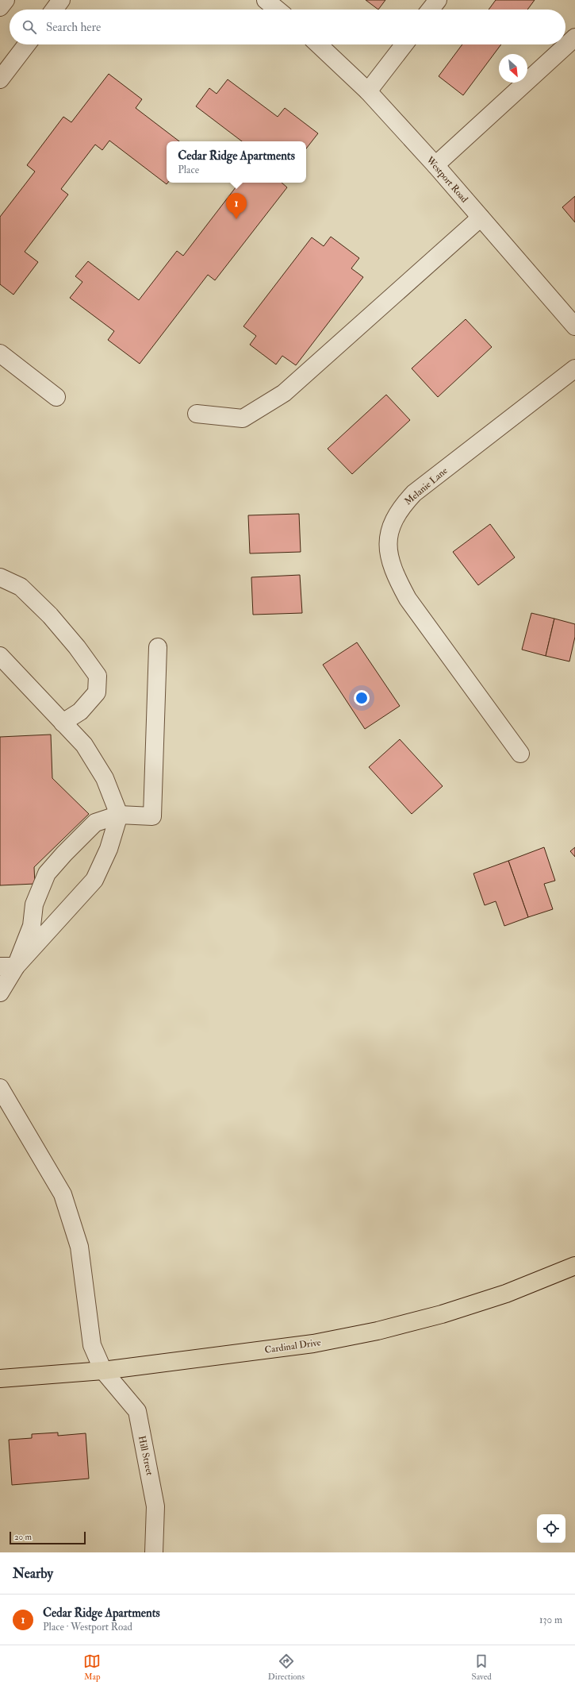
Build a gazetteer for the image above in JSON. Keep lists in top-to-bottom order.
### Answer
{
  "streets": {
    "main road": ["Cardinal Drive"],
    "street": ["Westport Road", "Melanie Lane", "Hill Street"]
  },
  "crossings": [
    ["Cardinal Drive", "Hill Street"]
  ],
  "scale_bar": "20 m",
  "north": "bottom right",
  "page": {
    "search": "Search here",
    "popup": ["Cedar Ridge Apartments", "Place"],
    "pins": "1",
    "scale": "20 m",
    "heading": "Nearby",
    "list": [
      {
        "mark": "1",
        "name": "Cedar Ridge Apartments",
        "note": "Place · Westport Road",
        "value": "130 m"
      }
    ],
    "nav": ["Map", "Directions", "Saved"]
  }
}
